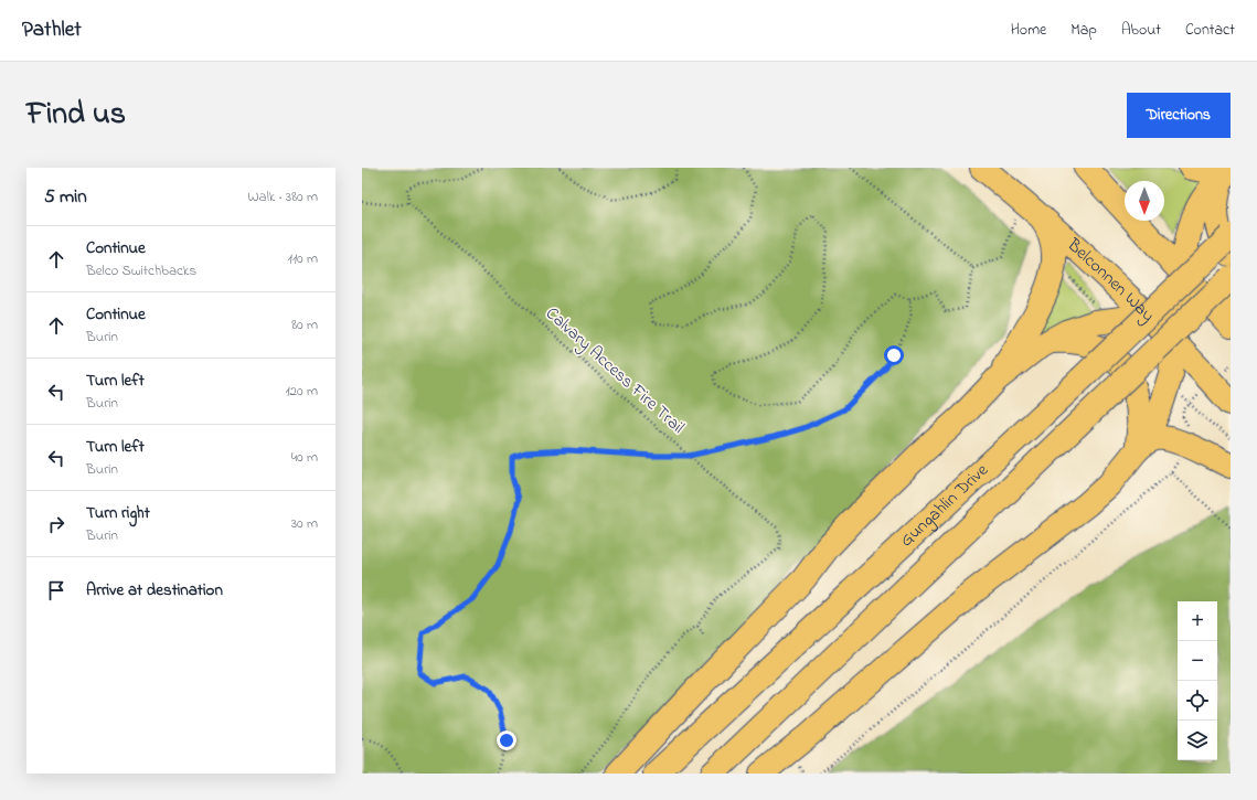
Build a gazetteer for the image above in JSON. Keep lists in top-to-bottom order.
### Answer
{
  "streets": {
    "main road": ["Belconnen Way", "Gungahlin Drive"],
    "path": ["Calvary Access Fire Trail"]
  },
  "north": "bottom",
  "page": {
    "header": "Pathlet",
    "nav": [
      "Home",
      "Map",
      "About",
      "Contact"
    ],
    "title": "Find us",
    "buttons": "Directions",
    "heading": ["5 min", "Walk · 380 m"],
    "list": [
      ["Continue", "Belco Switchbacks", "110 m"],
      ["Continue", "Burin", "80 m"],
      ["Turn left", "Burin", "120 m"],
      ["Turn left", "Burin", "40 m"],
      ["Turn right", "Burin", "30 m"],
      "Arrive at destination"
    ],
    "map_buttons": ["+", "−"]
  }
}
